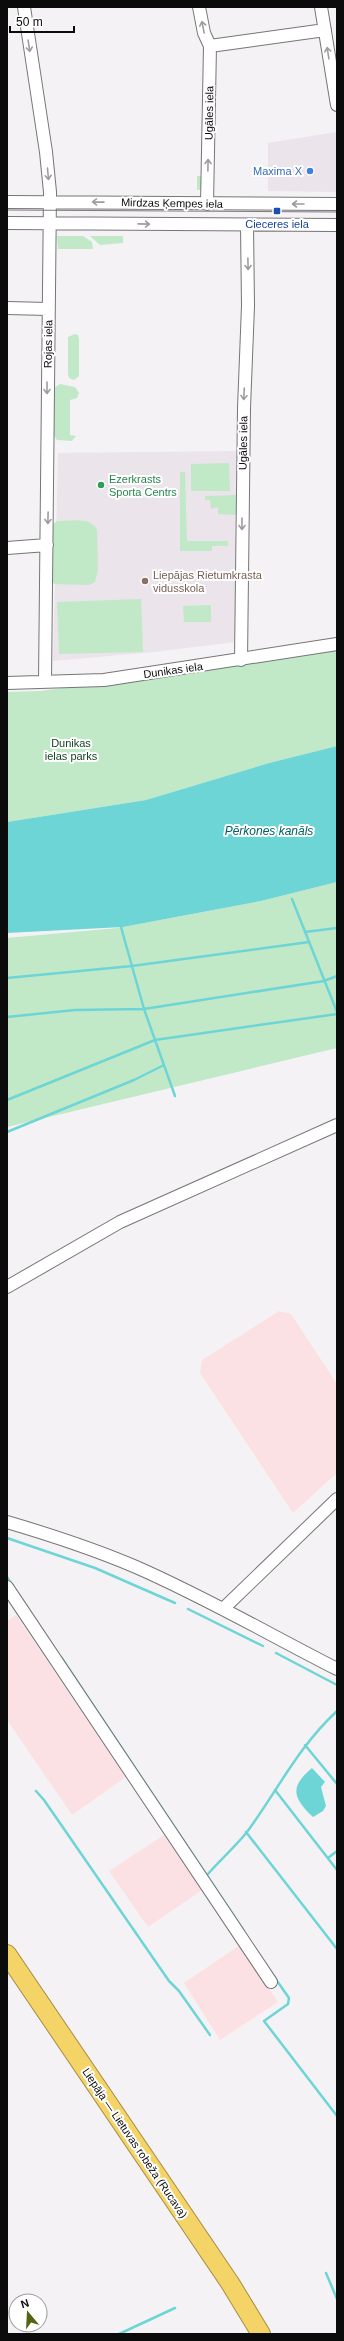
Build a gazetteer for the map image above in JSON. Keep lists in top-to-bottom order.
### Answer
{
  "streets": {
    "highway": ["Liepāja — Lietuvas robeža (Rucava)"],
    "street": [
      "Ugāles iela",
      "Mirdzas Ķempes iela",
      "Rojas iela",
      "Dunikas iela"
    ]
  },
  "crossings": [
    ["Ugāles iela", "Mirdzas Ķempes iela"],
    ["Ugāles iela", "Dunikas iela"],
    ["Mirdzas Ķempes iela", "Rojas iela"],
    ["Rojas iela", "Dunikas iela"]
  ],
  "one_way": ["Rojas iela"],
  "water": ["Pērkones kanāls"],
  "parks": ["Dunikas ielas parks"],
  "places": {
    "other": ["Maxima X", "Ezerkrasts Sporta Centrs", "Liepājas Rietumkrasta vidusskola"],
    "transit": ["Cieceres iela"]
  },
  "scale_bar": "50 m",
  "north": "top"
}
